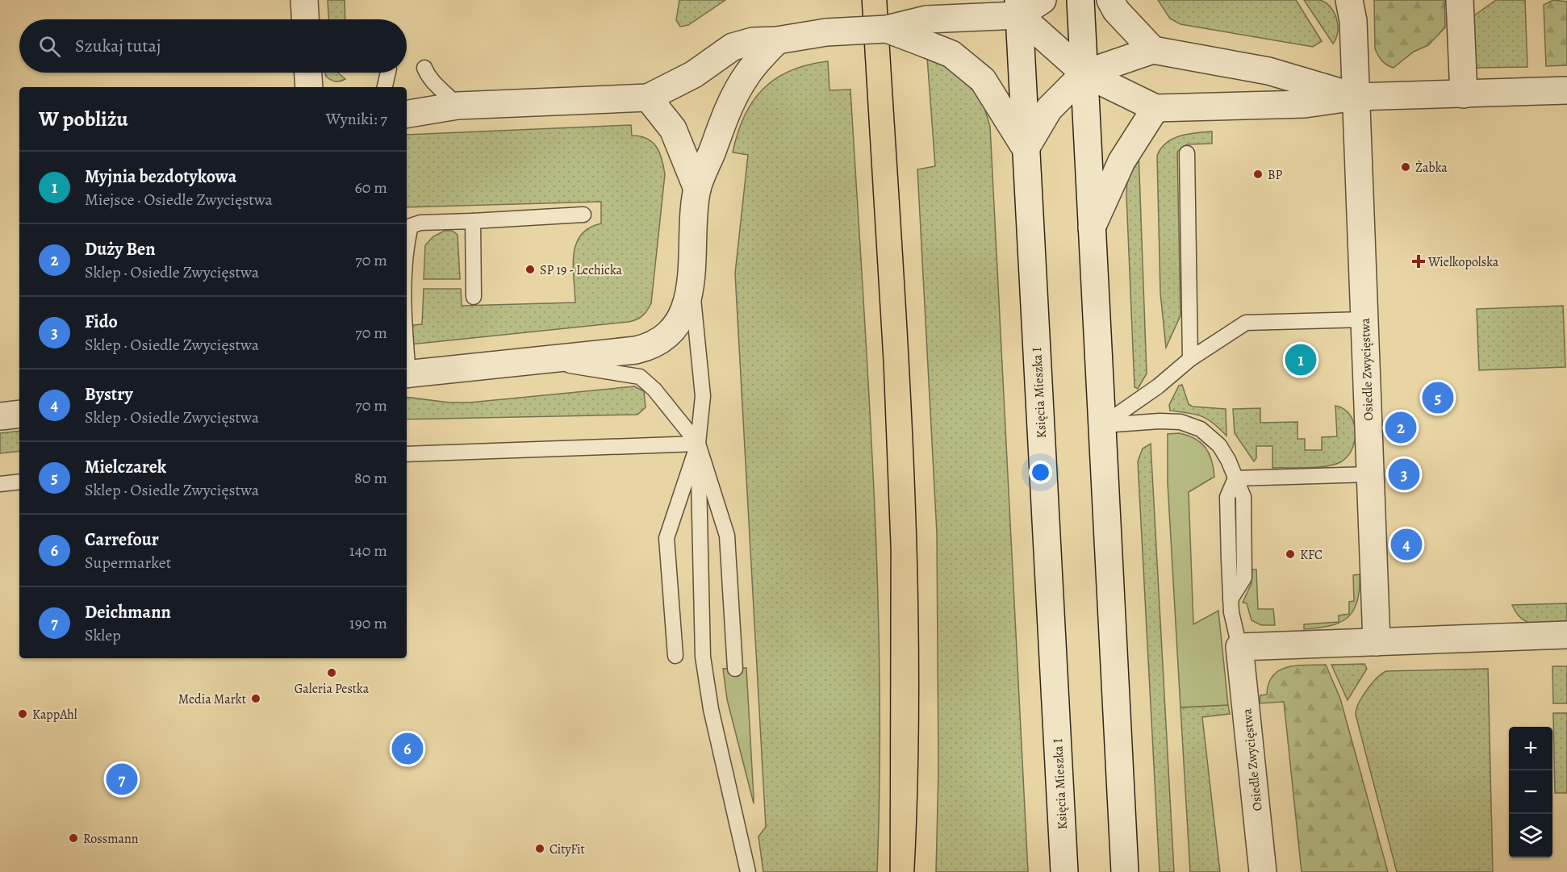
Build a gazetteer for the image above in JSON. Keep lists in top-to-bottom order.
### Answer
{
  "streets": {
    "street": ["Osiedle Zwycięstwa", "Księcia Mieszka I"]
  },
  "places": {
    "other": [
      "Żabka",
      "BP",
      "SP 19 - Lechicka",
      "KFC",
      "Galeria Pestka",
      "Media Markt",
      "KappAhl",
      "Rossmann",
      "CityFit"
    ],
    "health": ["Wielkopolska"]
  },
  "page": {
    "search": "Szukaj tutaj",
    "heading": ["W pobliżu", "Wyniki: 7"],
    "list": [
      {
        "mark": "1",
        "name": "Myjnia bezdotykowa",
        "note": "Miejsce · Osiedle Zwycięstwa",
        "value": "60 m"
      },
      {
        "mark": "2",
        "name": "Duży Ben",
        "note": "Sklep · Osiedle Zwycięstwa",
        "value": "70 m"
      },
      {
        "mark": "3",
        "name": "Fido",
        "note": "Sklep · Osiedle Zwycięstwa",
        "value": "70 m"
      },
      {
        "mark": "4",
        "name": "Bystry",
        "note": "Sklep · Osiedle Zwycięstwa",
        "value": "70 m"
      },
      {
        "mark": "5",
        "name": "Mielczarek",
        "note": "Sklep · Osiedle Zwycięstwa",
        "value": "80 m"
      },
      {
        "mark": "6",
        "name": "Carrefour",
        "note": "Supermarket",
        "value": "140 m"
      },
      {
        "mark": "7",
        "name": "Deichmann",
        "note": "Sklep",
        "value": "190 m"
      }
    ],
    "pins": [
      "1",
      "5",
      "2",
      "3",
      "4",
      "6",
      "7"
    ],
    "map_buttons": ["+", "−"]
  }
}
